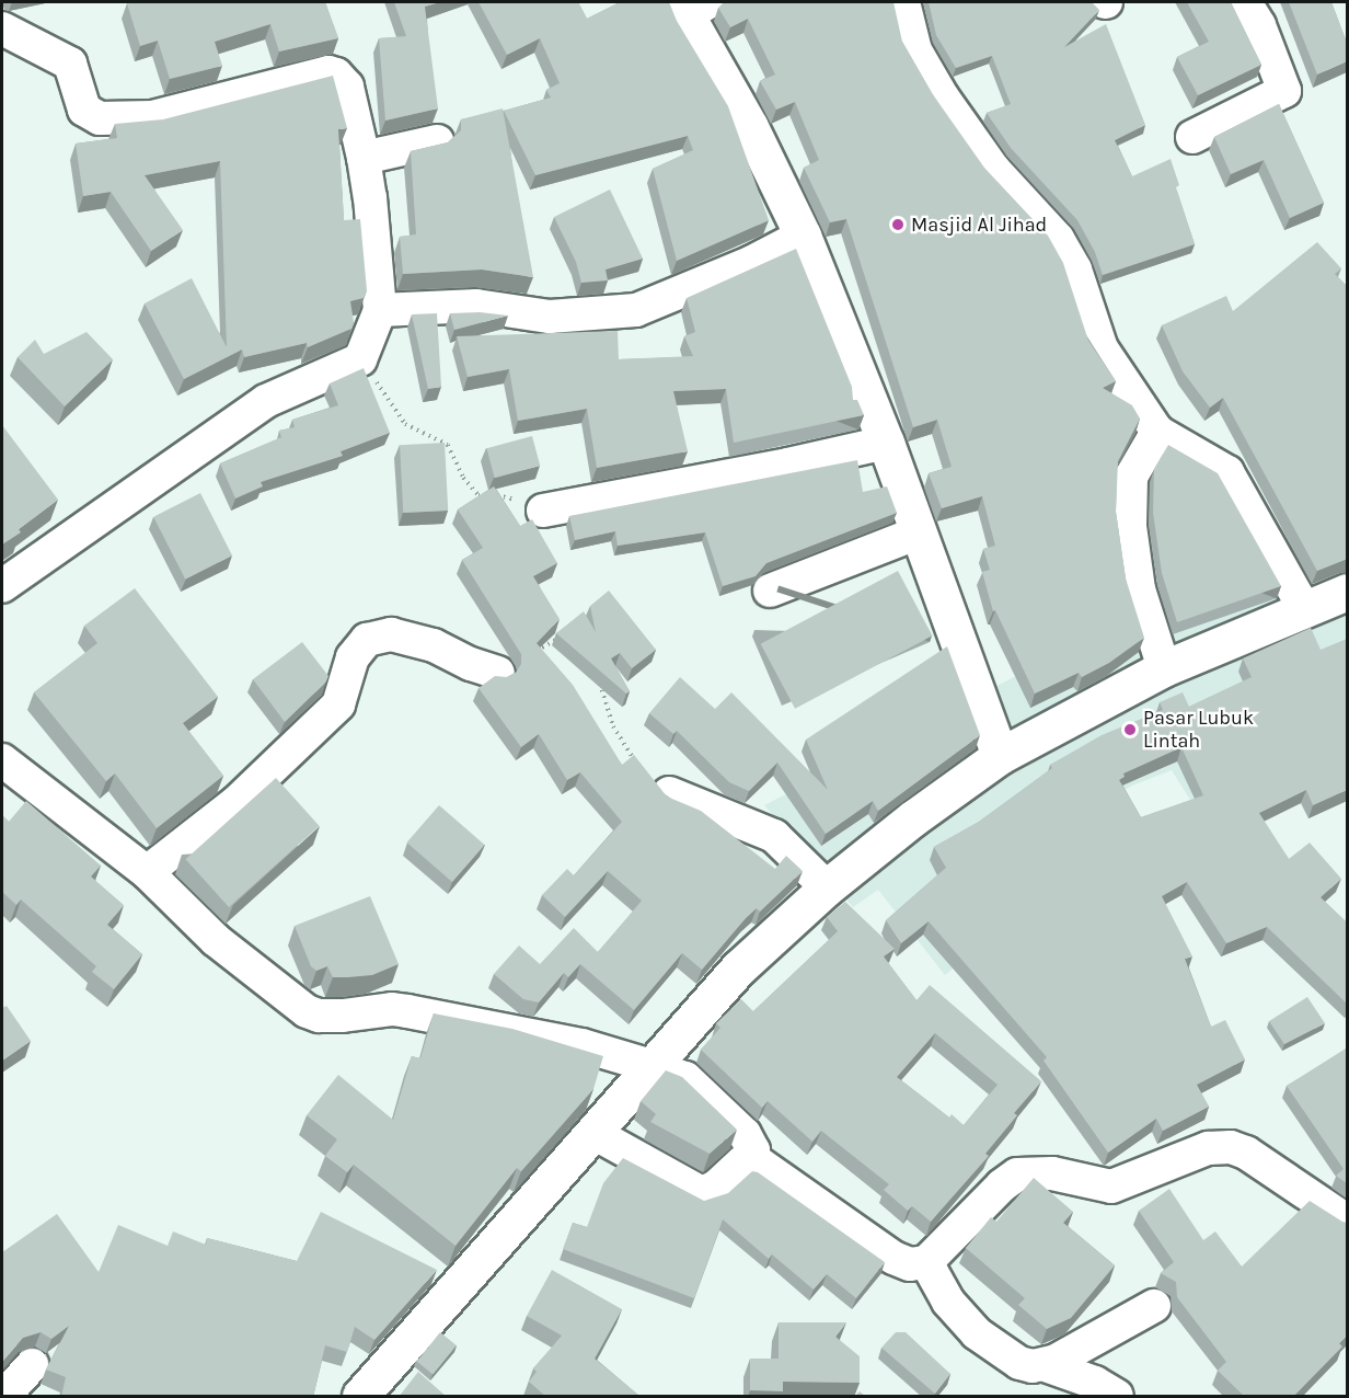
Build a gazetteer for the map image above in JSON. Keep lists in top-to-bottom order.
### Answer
{
  "places": ["Masjid Al Jihad", "Pasar Lubuk Lintah"]
}
